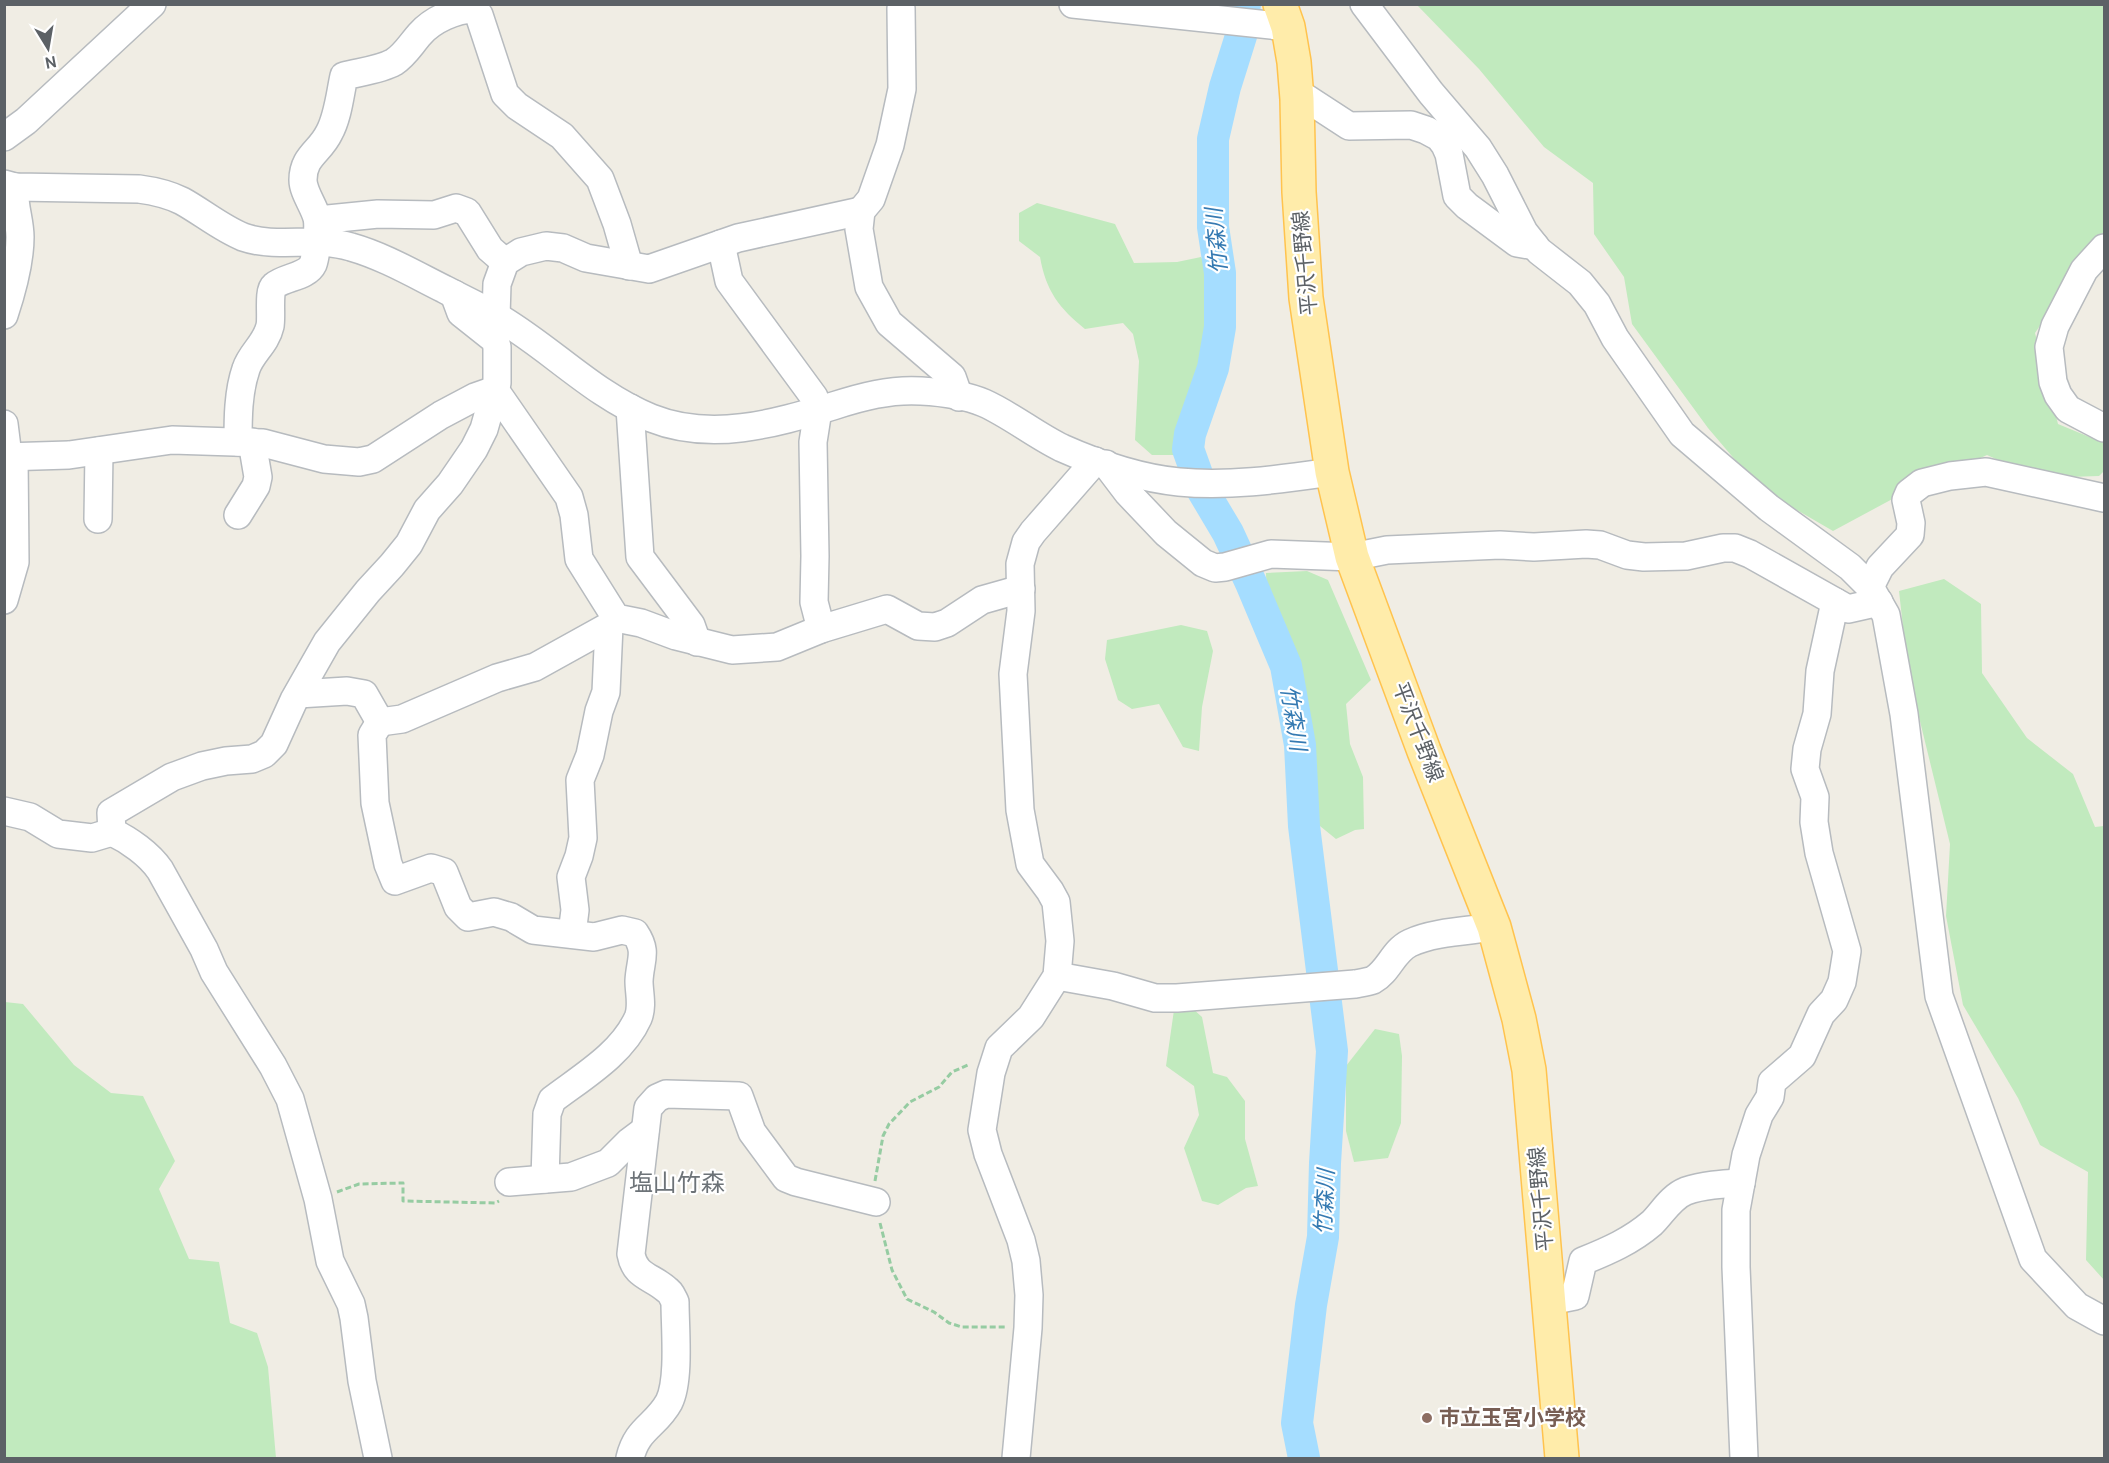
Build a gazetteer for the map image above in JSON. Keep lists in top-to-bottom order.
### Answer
{
  "streets": {
    "main road": ["平沢千野線"]
  },
  "districts": ["塩山竹森"],
  "water": ["竹森川"],
  "places": ["市立玉宮小学校"],
  "north": "bottom"
}
